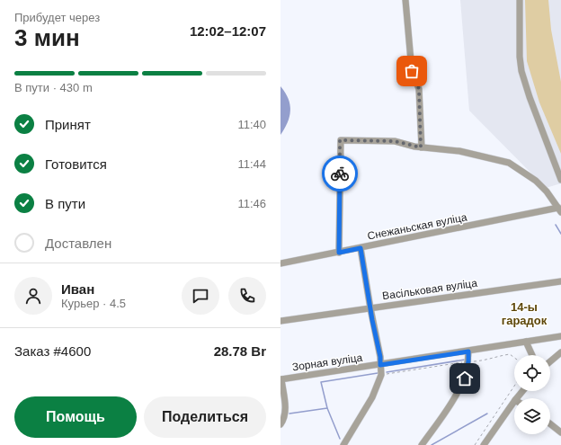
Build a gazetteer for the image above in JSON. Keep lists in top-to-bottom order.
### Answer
{
  "streets": {
    "street": ["Снежаньская вуліца", "Васільковая вуліца", "Зорная вуліца"]
  },
  "districts": ["14-ы гарадок"],
  "page": {
    "heading": ["3 мин", "Прибудет через", "12:02–12:07"],
    "panel": [
      "Иван",
      "Курьер · 4.5",
      "Заказ #4600",
      "28.78 Br"
    ],
    "bar": "В пути · 430 m",
    "list": [
      ["Принят", "11:40"],
      ["Готовится", "11:44"],
      ["В пути", "11:46"],
      "Доставлен"
    ],
    "buttons": ["Помощь", "Поделиться"]
  }
}
